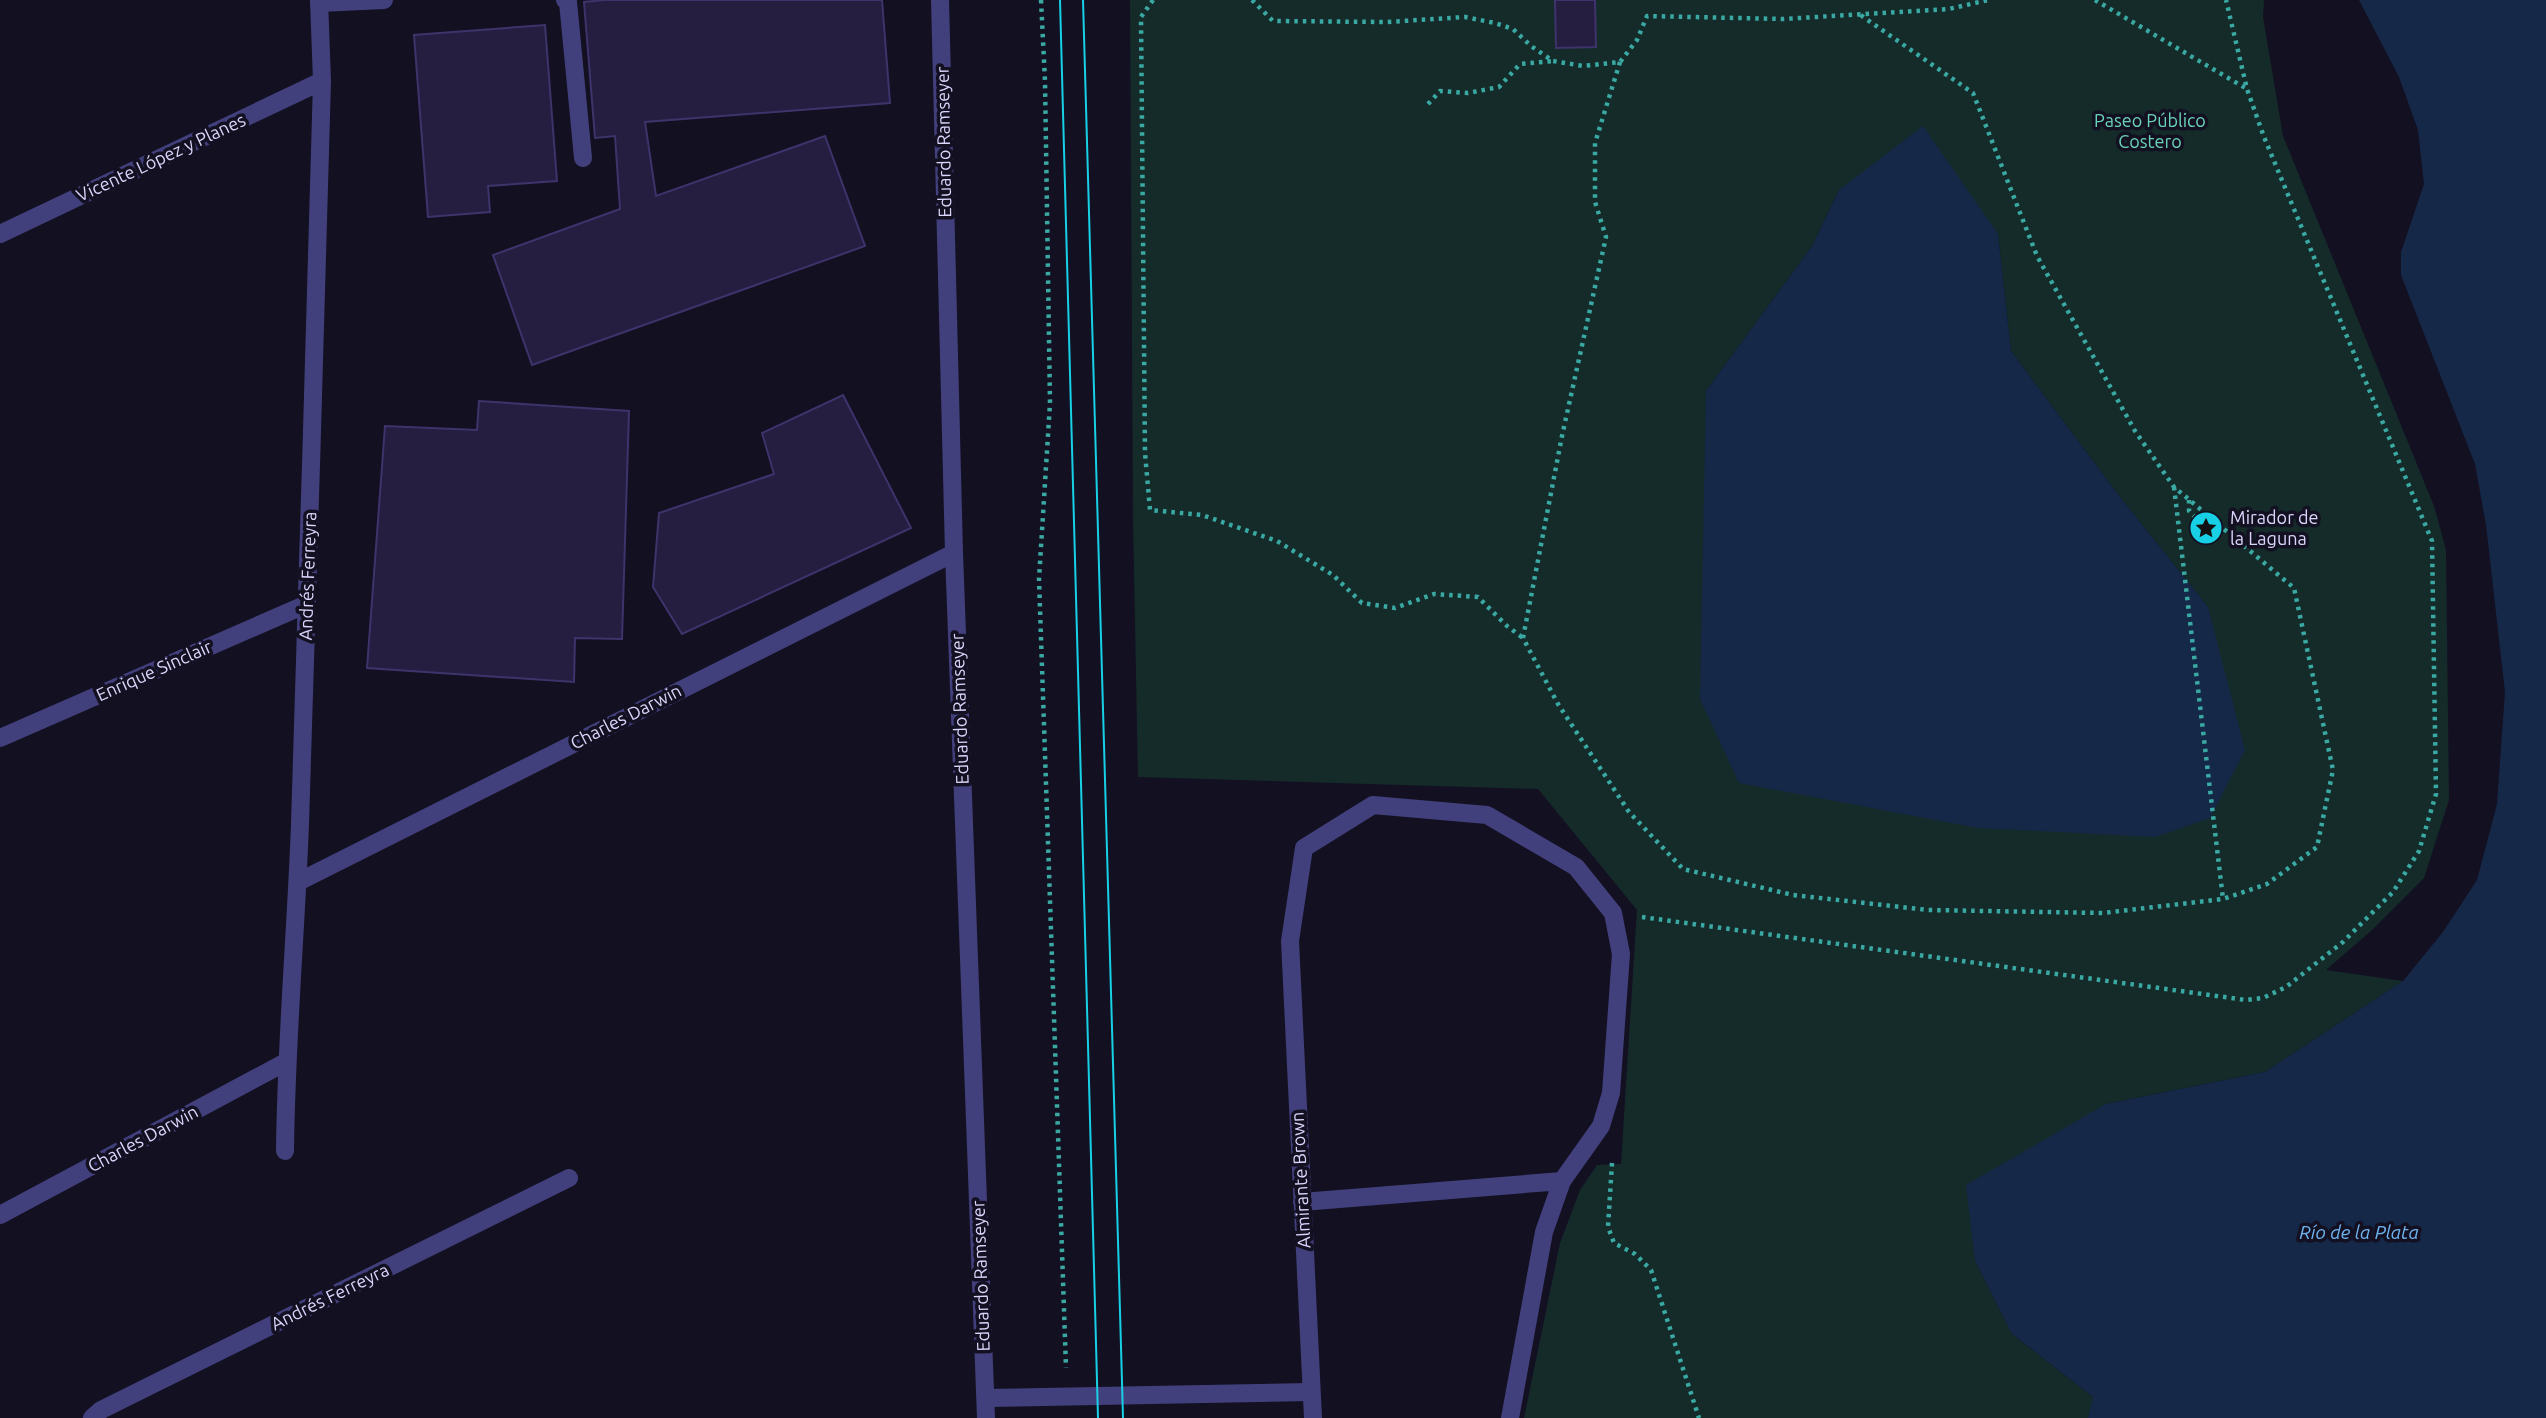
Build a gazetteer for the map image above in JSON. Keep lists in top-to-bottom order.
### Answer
{
  "streets": {
    "street": [
      "Eduardo Ramseyer",
      "Vicente López y Planes",
      "Andrés Ferreyra",
      "Enrique Sinclair",
      "Charles Darwin",
      "Almirante Brown"
    ]
  },
  "crossings": [
    ["Eduardo Ramseyer", "Charles Darwin"],
    ["Vicente López y Planes", "Andrés Ferreyra"],
    ["Andrés Ferreyra", "Enrique Sinclair"],
    ["Andrés Ferreyra", "Charles Darwin"]
  ],
  "water": ["Río de la Plata"],
  "parks": ["Paseo Público Costero"],
  "places": {
    "place": ["Mirador de la Laguna"]
  }
}
